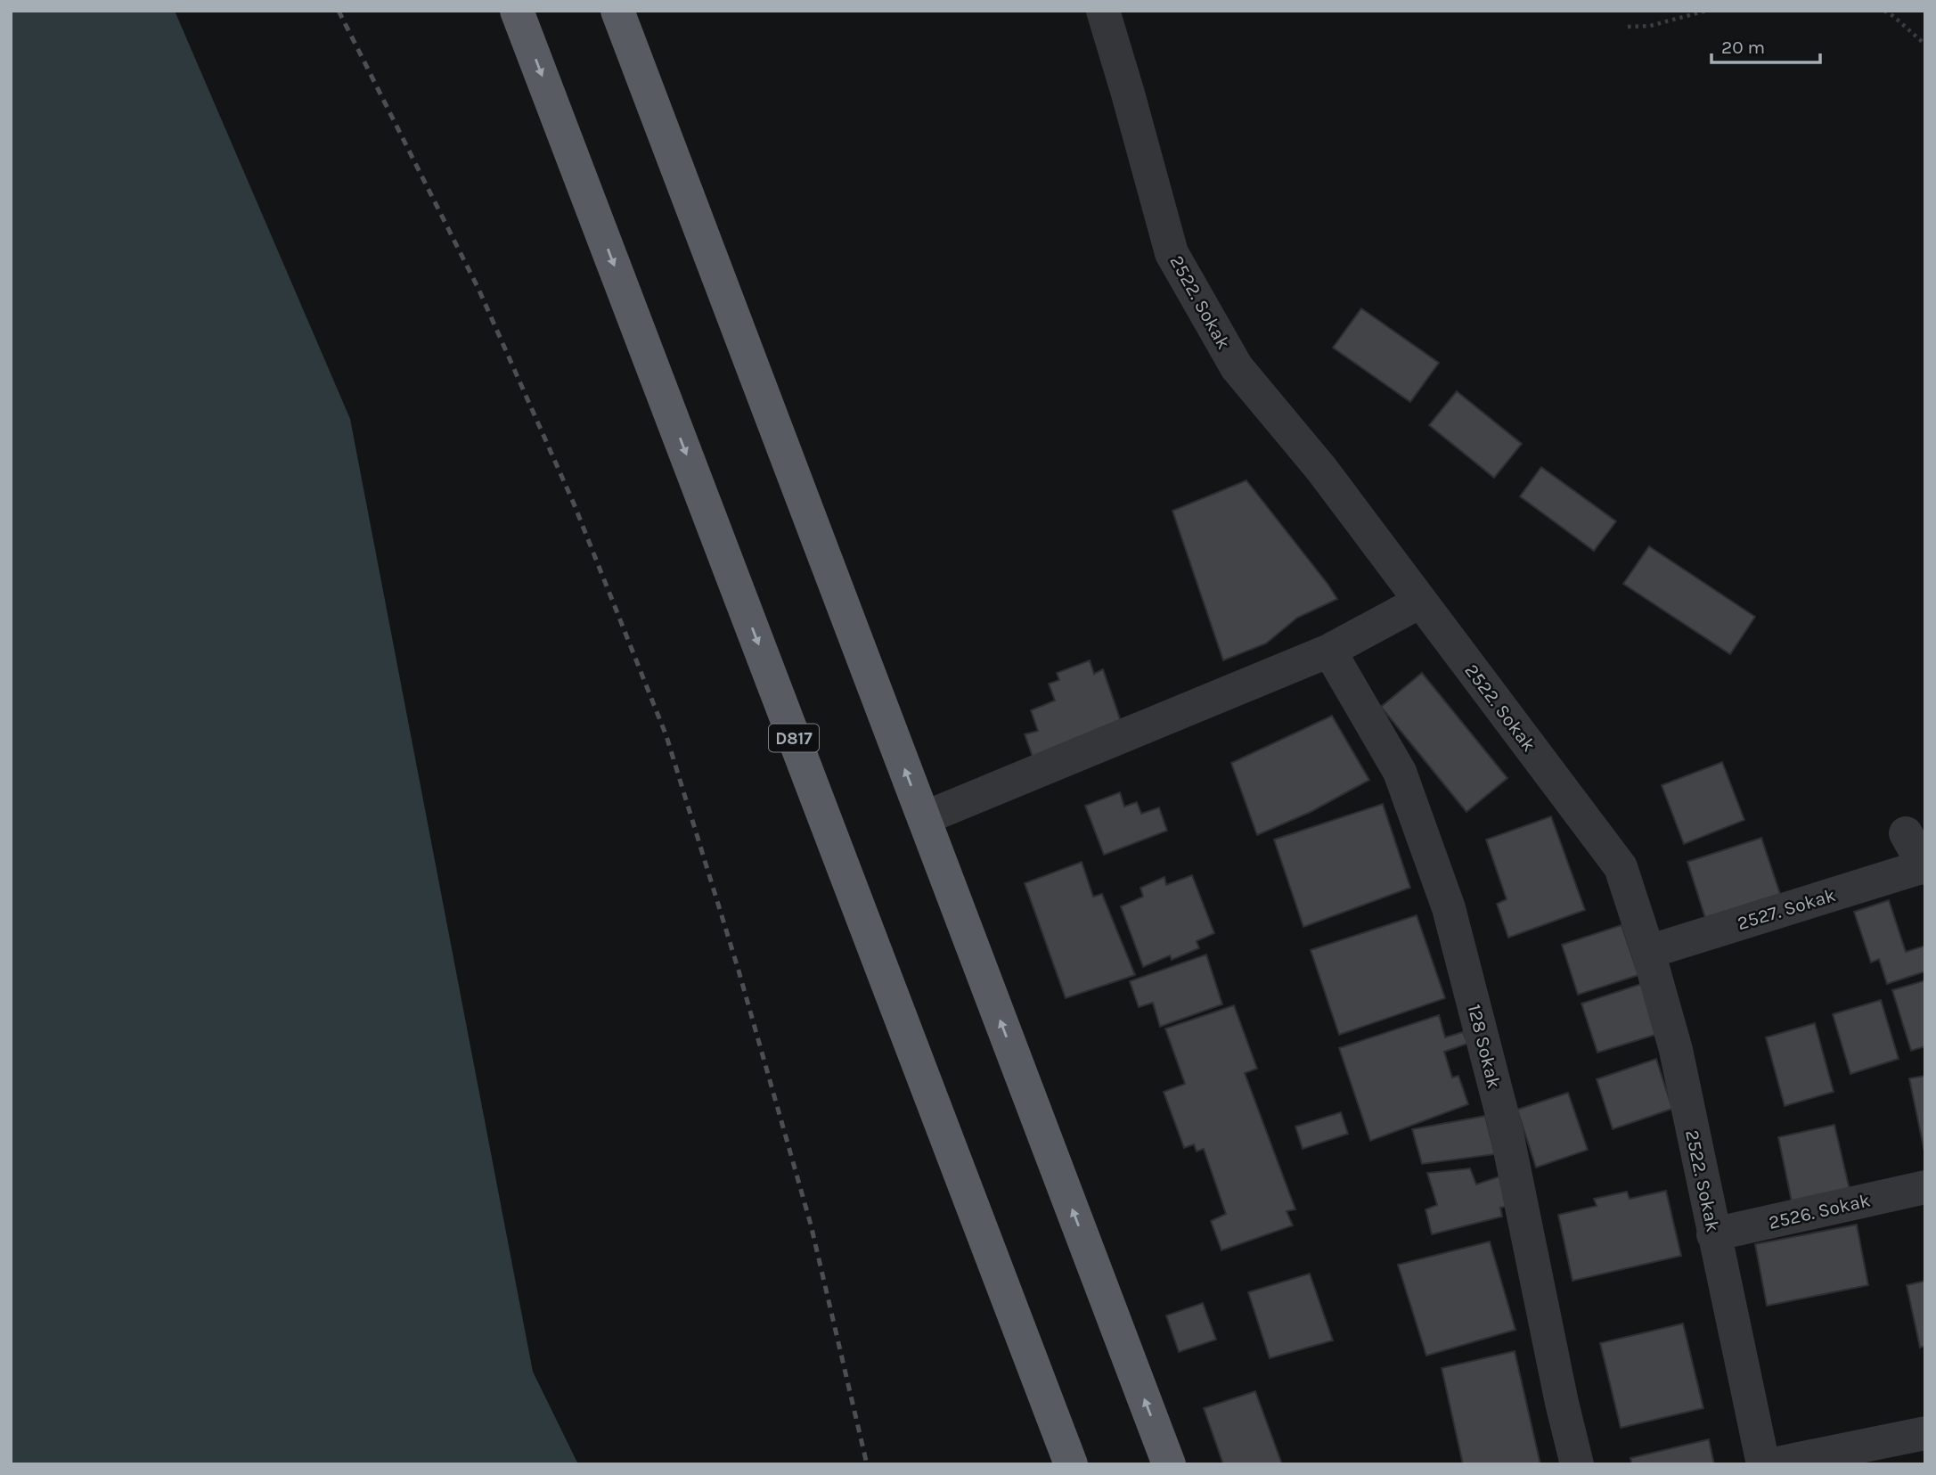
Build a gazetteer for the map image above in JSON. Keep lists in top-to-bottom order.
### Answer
{
  "streets": {
    "highway": ["D817"],
    "street": [
      "2522. Sokak",
      "2527. Sokak",
      "128 Sokak",
      "2526. Sokak"
    ]
  },
  "crossings": [
    ["2522. Sokak", "2527. Sokak"],
    ["2522. Sokak", "2526. Sokak"]
  ],
  "scale_bar": "20 m"
}
